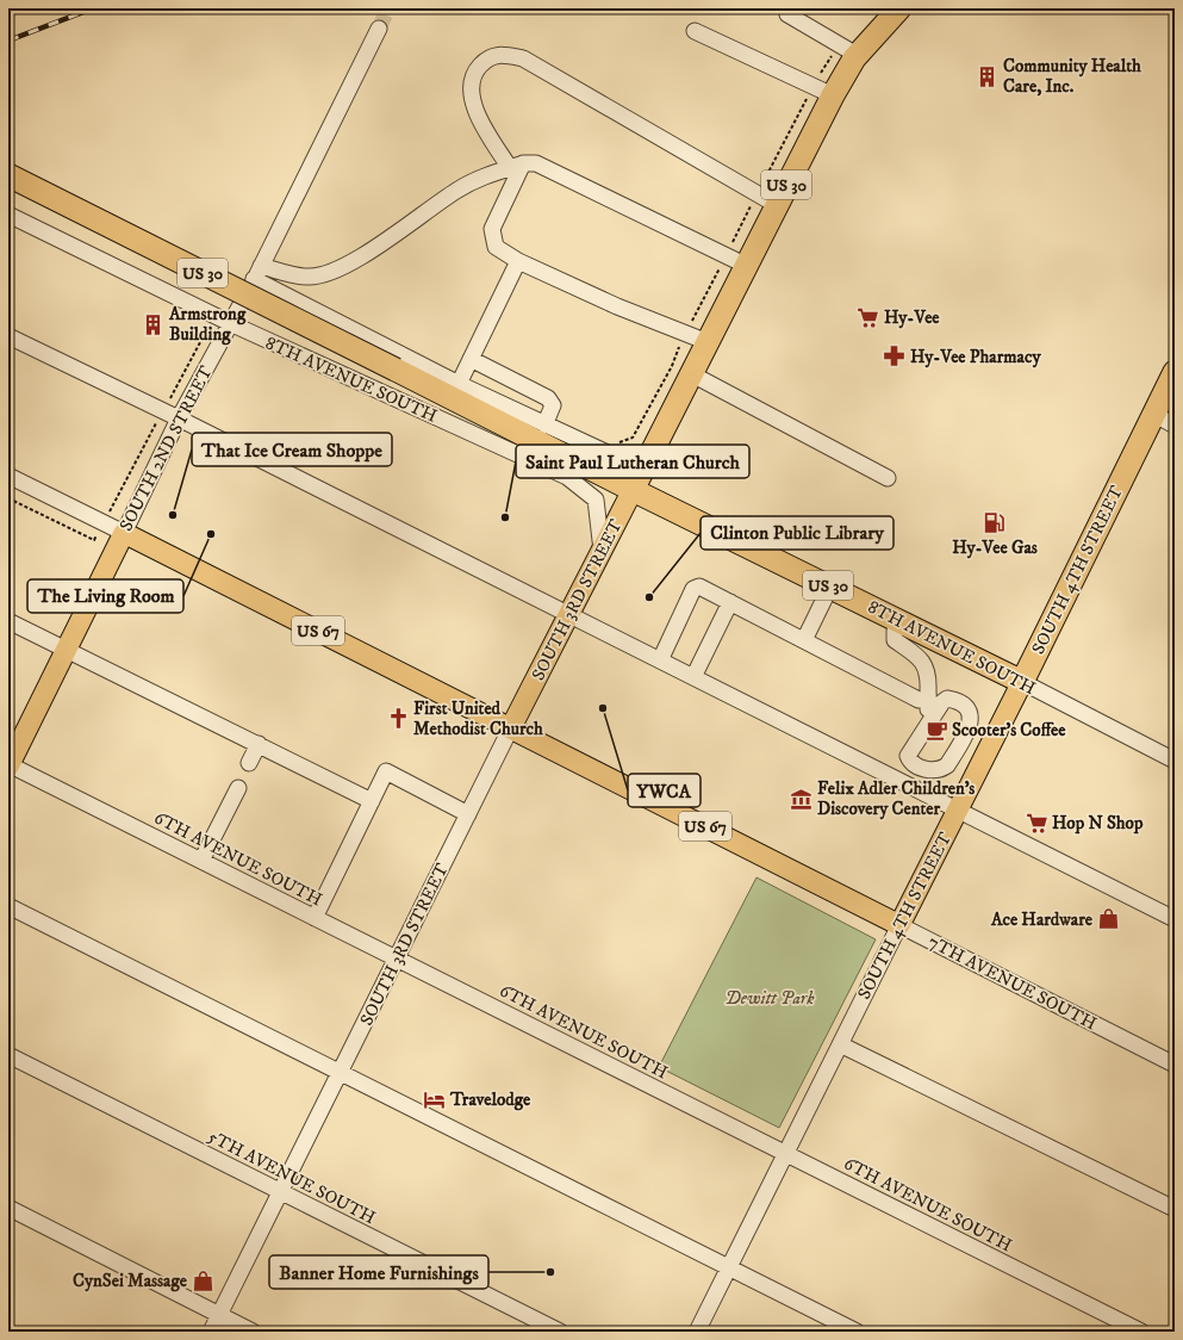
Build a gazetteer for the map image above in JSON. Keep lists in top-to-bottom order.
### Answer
{
  "streets": {
    "highway": [
      "US 30",
      "8TH AVENUE SOUTH",
      "SOUTH 4TH STREET",
      "SOUTH 3RD STREET"
    ],
    "main road": ["SOUTH 2ND STREET", "US 67", "7TH AVENUE SOUTH"],
    "street": ["6TH AVENUE SOUTH", "5TH AVENUE SOUTH"]
  },
  "crossings": [
    ["8TH AVENUE SOUTH", "SOUTH 2ND STREET"],
    ["8TH AVENUE SOUTH", "SOUTH 4TH STREET"],
    ["8TH AVENUE SOUTH", "SOUTH 3RD STREET"],
    ["SOUTH 2ND STREET", "6TH AVENUE SOUTH"],
    ["SOUTH 2ND STREET", "7TH AVENUE SOUTH"],
    ["SOUTH 4TH STREET", "6TH AVENUE SOUTH"],
    ["SOUTH 4TH STREET", "7TH AVENUE SOUTH"],
    ["SOUTH 3RD STREET", "6TH AVENUE SOUTH"],
    ["SOUTH 3RD STREET", "7TH AVENUE SOUTH"],
    ["SOUTH 3RD STREET", "5TH AVENUE SOUTH"]
  ],
  "parks": ["Dewitt Park"],
  "places": {
    "building": ["Community Health Care, Inc.", "Armstrong Building"],
    "supermarket": ["Hy-Vee", "Hop N Shop"],
    "pharmacy": ["Hy-Vee Pharmacy"],
    "other": [
      "That Ice Cream Shoppe",
      "Saint Paul Lutheran Church",
      "The Living Room",
      "Clinton Public Library",
      "YWCA",
      "Banner Home Furnishings"
    ],
    "fuel station": ["Hy-Vee Gas"],
    "church": ["First United Methodist Church"],
    "cafe": ["Scooter's Coffee"],
    "museum": ["Felix Adler Children's Discovery Center"],
    "shop": ["Ace Hardware", "CynSei Massage"],
    "hotel": ["Travelodge"]
  }
}
